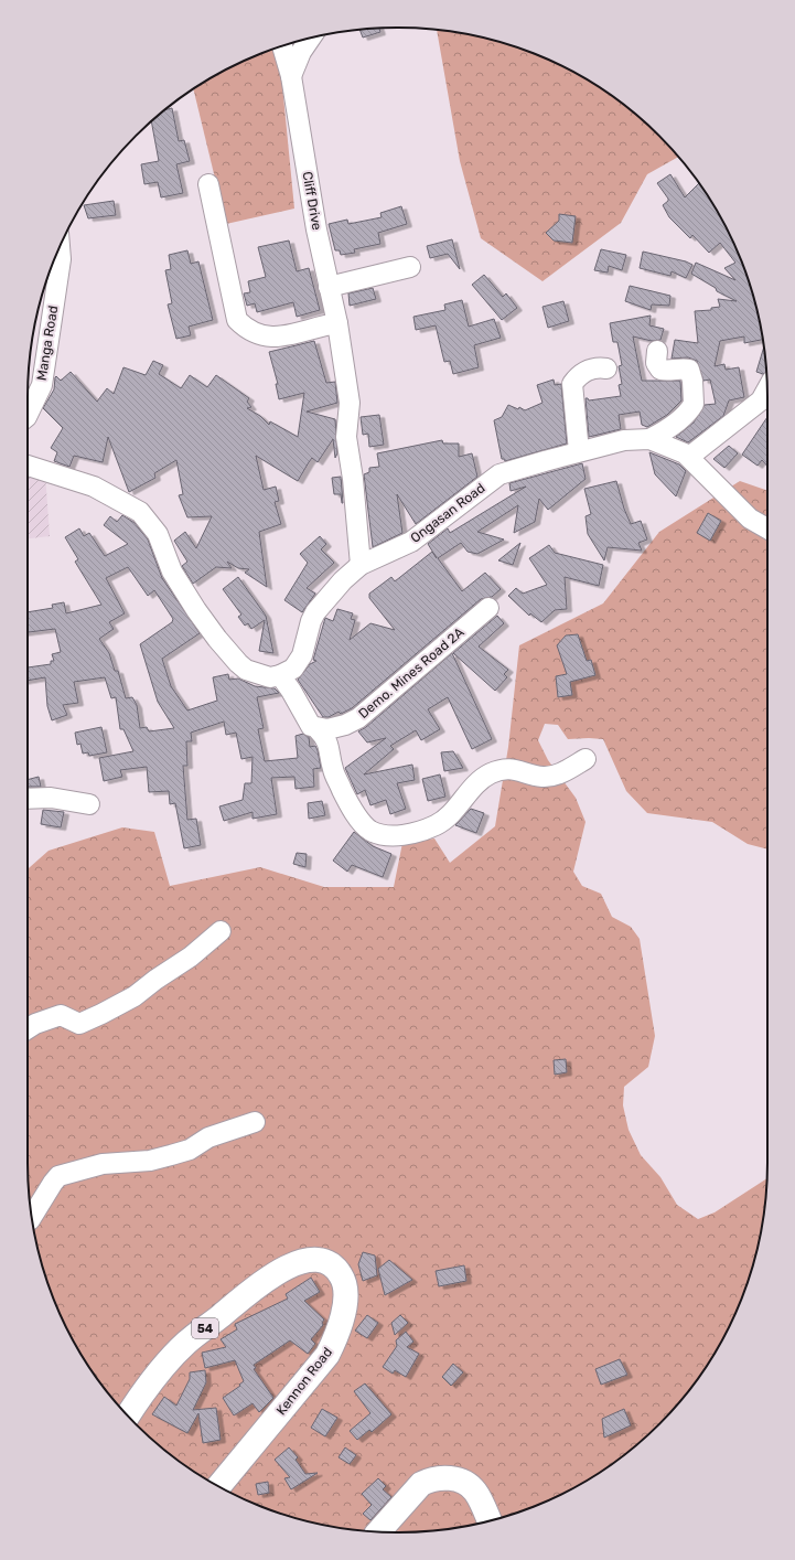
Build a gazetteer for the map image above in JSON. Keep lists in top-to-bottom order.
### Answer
{
  "streets": {
    "highway": ["54", "Kennon Road"],
    "street": [
      "Cliff Drive",
      "Manga Road",
      "Ongasan Road",
      "Demo. Mines Road 2A"
    ]
  },
  "crossings": [
    ["Cliff Drive", "Ongasan Road"]
  ]
}
